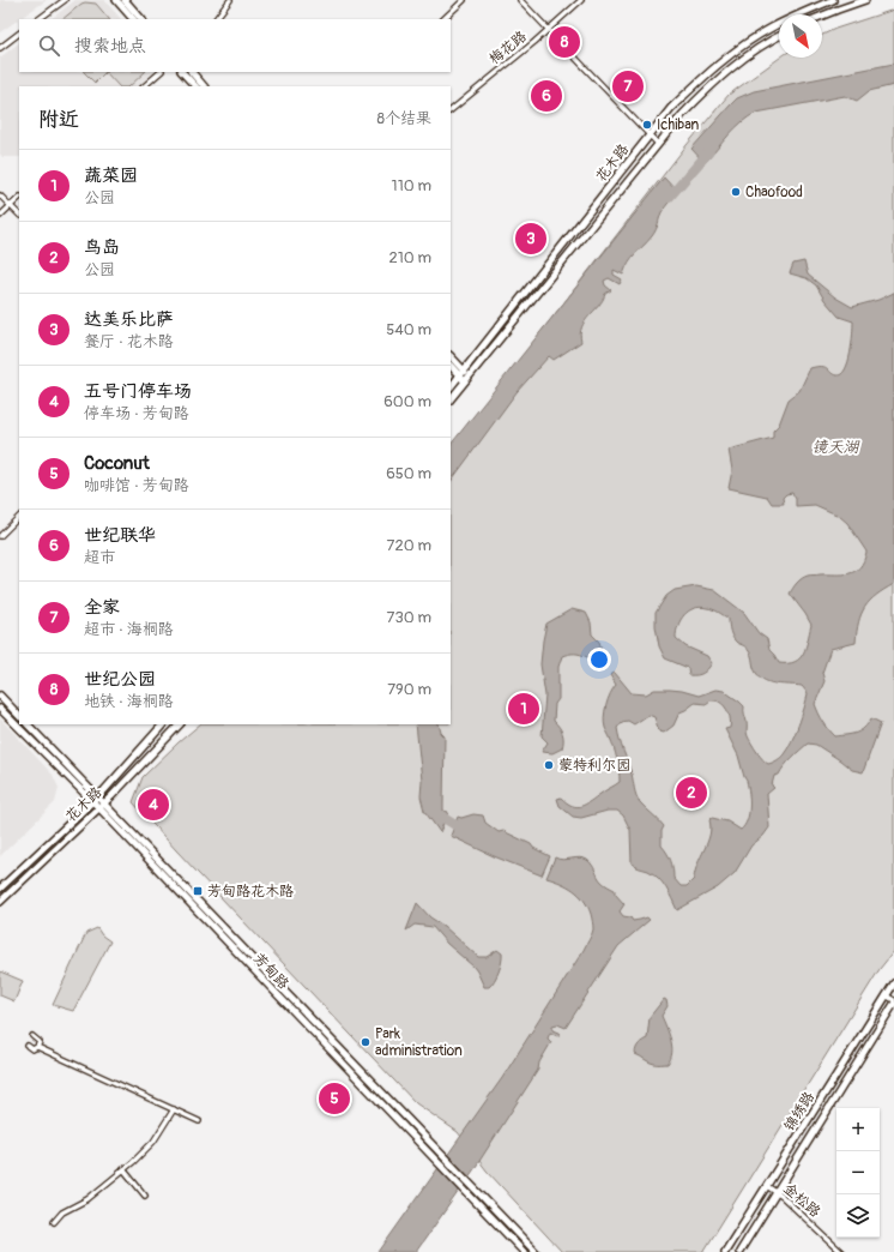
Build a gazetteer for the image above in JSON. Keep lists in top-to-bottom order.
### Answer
{
  "streets": {
    "main road": ["花木路", "芳甸路", "锦绣路"],
    "street": ["梅花路", "金松路"]
  },
  "crossings": [
    ["花木路", "芳甸路"],
    ["锦绣路", "金松路"]
  ],
  "water": ["镜天湖"],
  "places": {
    "other": [
      "Ichiban",
      "Chaofood",
      "蒙特利尔园",
      "Park administration"
    ],
    "transit": ["芳甸路花木路"]
  },
  "north": "bottom right",
  "page": {
    "search": "搜索地点",
    "pins": [
      "8",
      "7",
      "6",
      "3",
      "1",
      "2",
      "4",
      "5"
    ],
    "heading": ["附近", "8个结果"],
    "list": [
      {
        "mark": "1",
        "name": "蔬菜园",
        "note": "公园",
        "value": "110 m"
      },
      {
        "mark": "2",
        "name": "鸟岛",
        "note": "公园",
        "value": "210 m"
      },
      {
        "mark": "3",
        "name": "达美乐比萨",
        "note": "餐厅 · 花木路",
        "value": "540 m"
      },
      {
        "mark": "4",
        "name": "五号门停车场",
        "note": "停车场 · 芳甸路",
        "value": "600 m"
      },
      {
        "mark": "5",
        "name": "Coconut",
        "note": "咖啡馆 · 芳甸路",
        "value": "650 m"
      },
      {
        "mark": "6",
        "name": "世纪联华",
        "note": "超市",
        "value": "720 m"
      },
      {
        "mark": "7",
        "name": "全家",
        "note": "超市 · 海桐路",
        "value": "730 m"
      },
      {
        "mark": "8",
        "name": "世纪公园",
        "note": "地铁 · 海桐路",
        "value": "790 m"
      }
    ],
    "map_buttons": ["+", "−"]
  }
}
